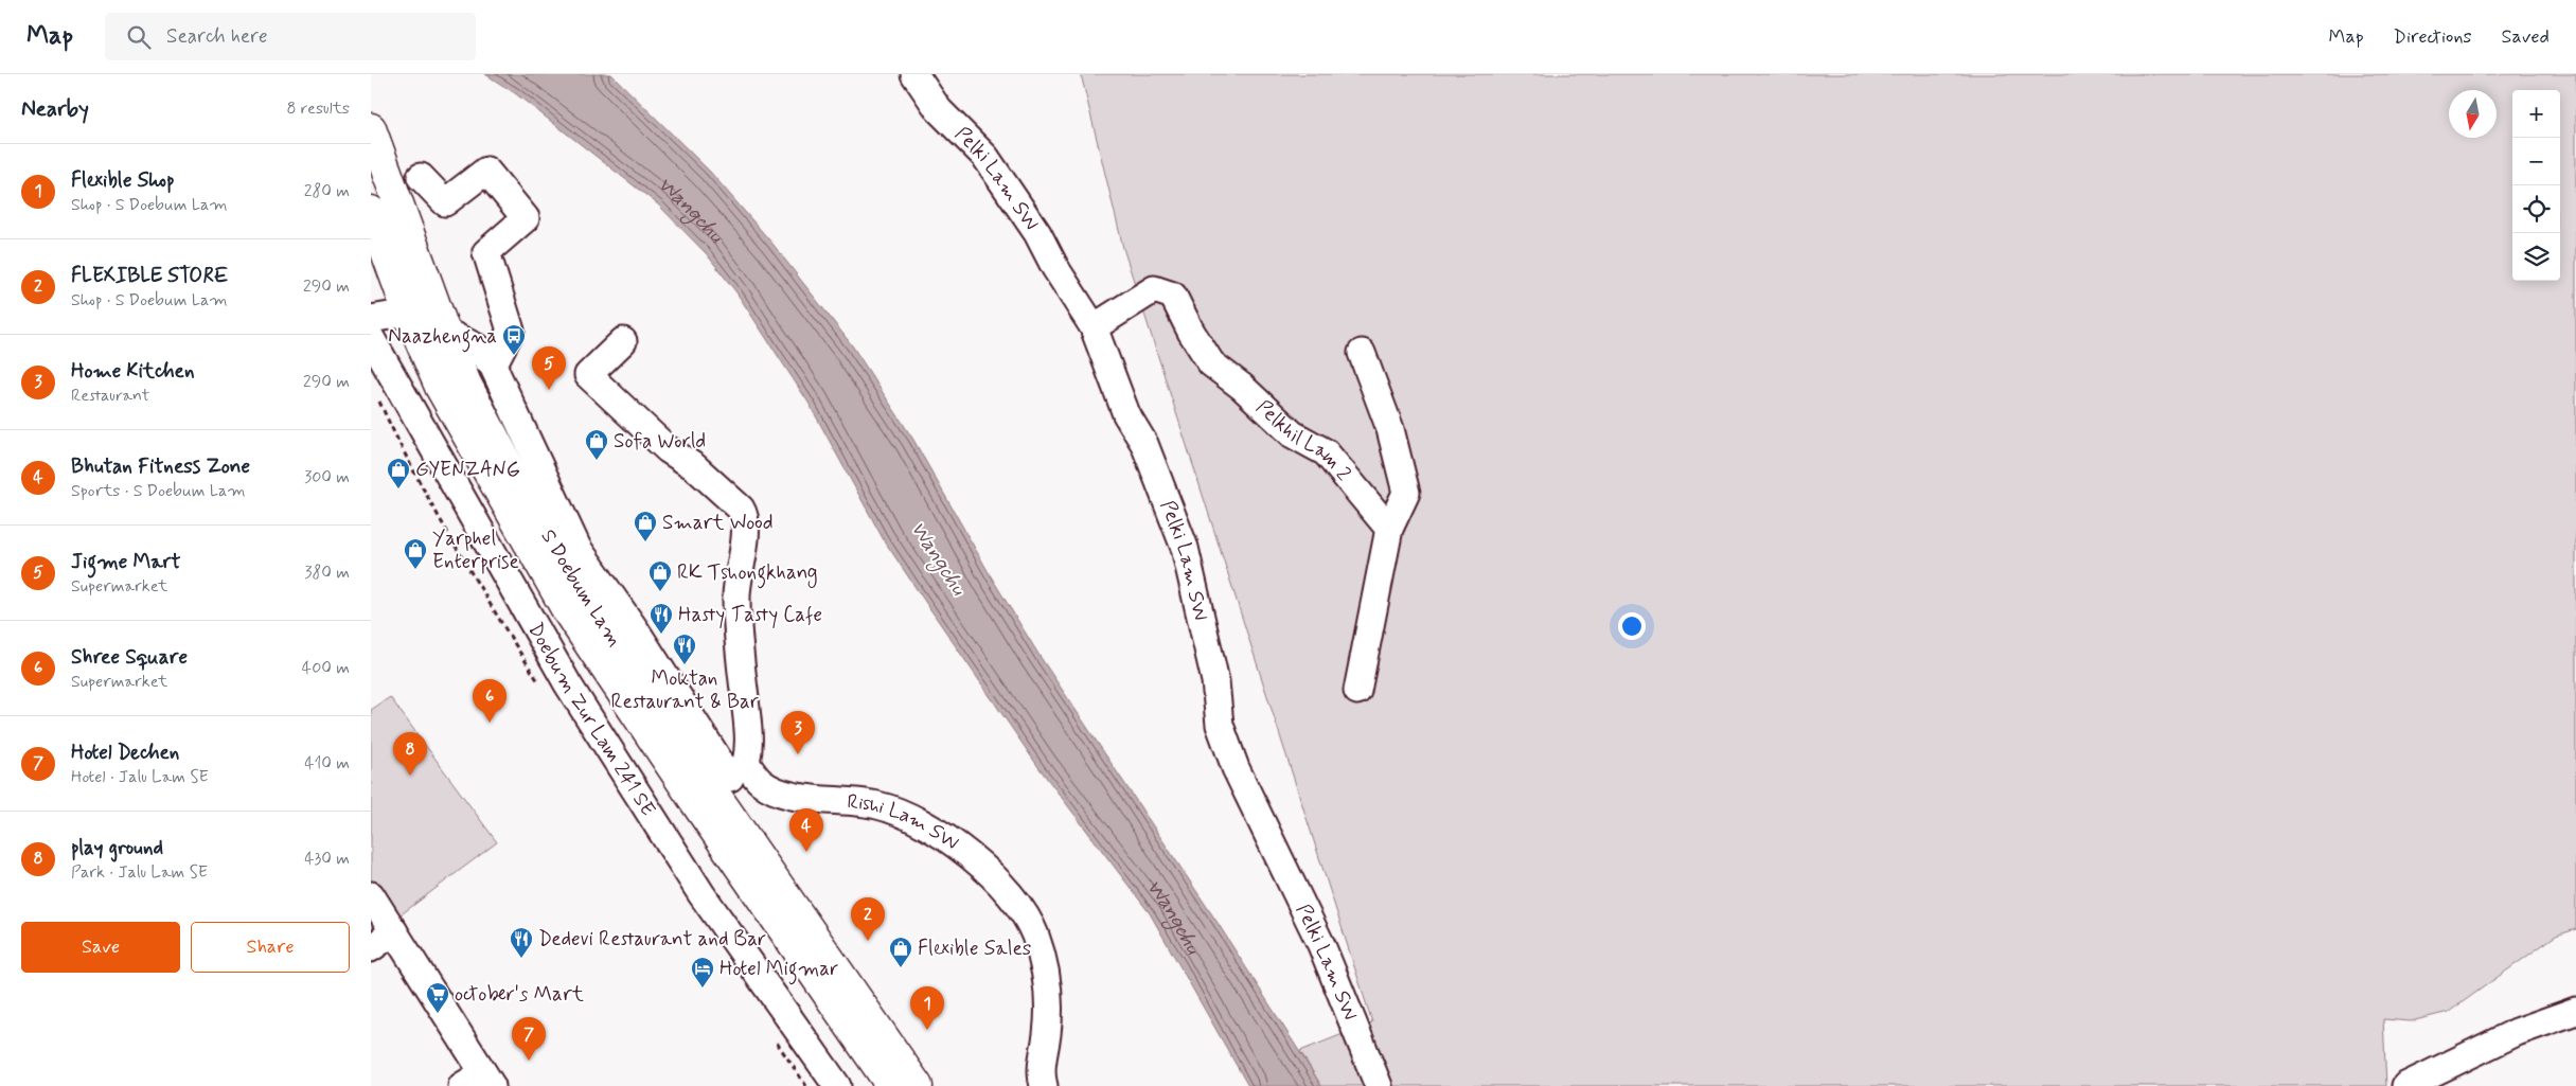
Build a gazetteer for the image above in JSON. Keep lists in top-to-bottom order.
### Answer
{
  "streets": {
    "highway": ["S Doebum Lam"],
    "street": [
      "Pelki Lam SW",
      "Pelkhil Lam 2",
      "Doebum Zur Lam 241 SE",
      "Rishi Lam SW"
    ]
  },
  "crossings": [
    ["Pelki Lam SW", "Pelkhil Lam 2"],
    ["S Doebum Lam", "Rishi Lam SW"]
  ],
  "water": ["Wangchu"],
  "places": {
    "bus stop": ["Naazhengna"],
    "shop": [
      "Sofa World",
      "GYENZANG",
      "Smart Wood",
      "Yarphel Enterprise",
      "RK Tshongkhang",
      "Flexible Sales"
    ],
    "restaurant": ["Hasty Tasty Cafe", "Moktan Restaurant & Bar", "Dedevi Restaurant and Bar"],
    "hotel": ["Hotel Migmar"],
    "supermarket": ["october's Mart"]
  },
  "north": "bottom",
  "page": {
    "header": "Map",
    "search": "Search here",
    "nav": ["Map", "Directions", "Saved"],
    "heading": ["Nearby", "8 results"],
    "map_buttons": ["+", "−"],
    "list": [
      {
        "mark": "1",
        "name": "Flexible Shop",
        "note": "Shop · S Doebum Lam",
        "value": "280 m"
      },
      {
        "mark": "2",
        "name": "FLEXIBLE STORE",
        "note": "Shop · S Doebum Lam",
        "value": "290 m"
      },
      {
        "mark": "3",
        "name": "Home Kitchen",
        "note": "Restaurant",
        "value": "290 m"
      },
      {
        "mark": "4",
        "name": "Bhutan Fitness Zone",
        "note": "Sports · S Doebum Lam",
        "value": "300 m"
      },
      {
        "mark": "5",
        "name": "Jigme Mart",
        "note": "Supermarket",
        "value": "380 m"
      },
      {
        "mark": "6",
        "name": "Shree Square",
        "note": "Supermarket",
        "value": "400 m"
      },
      {
        "mark": "7",
        "name": "Hotel Dechen",
        "note": "Hotel · Jalu Lam SE",
        "value": "410 m"
      },
      {
        "mark": "8",
        "name": "play ground",
        "note": "Park · Jalu Lam SE",
        "value": "430 m"
      }
    ],
    "pins": [
      "5",
      "6",
      "3",
      "8",
      "4",
      "2",
      "1",
      "7"
    ],
    "buttons": ["Save", "Share"]
  }
}
